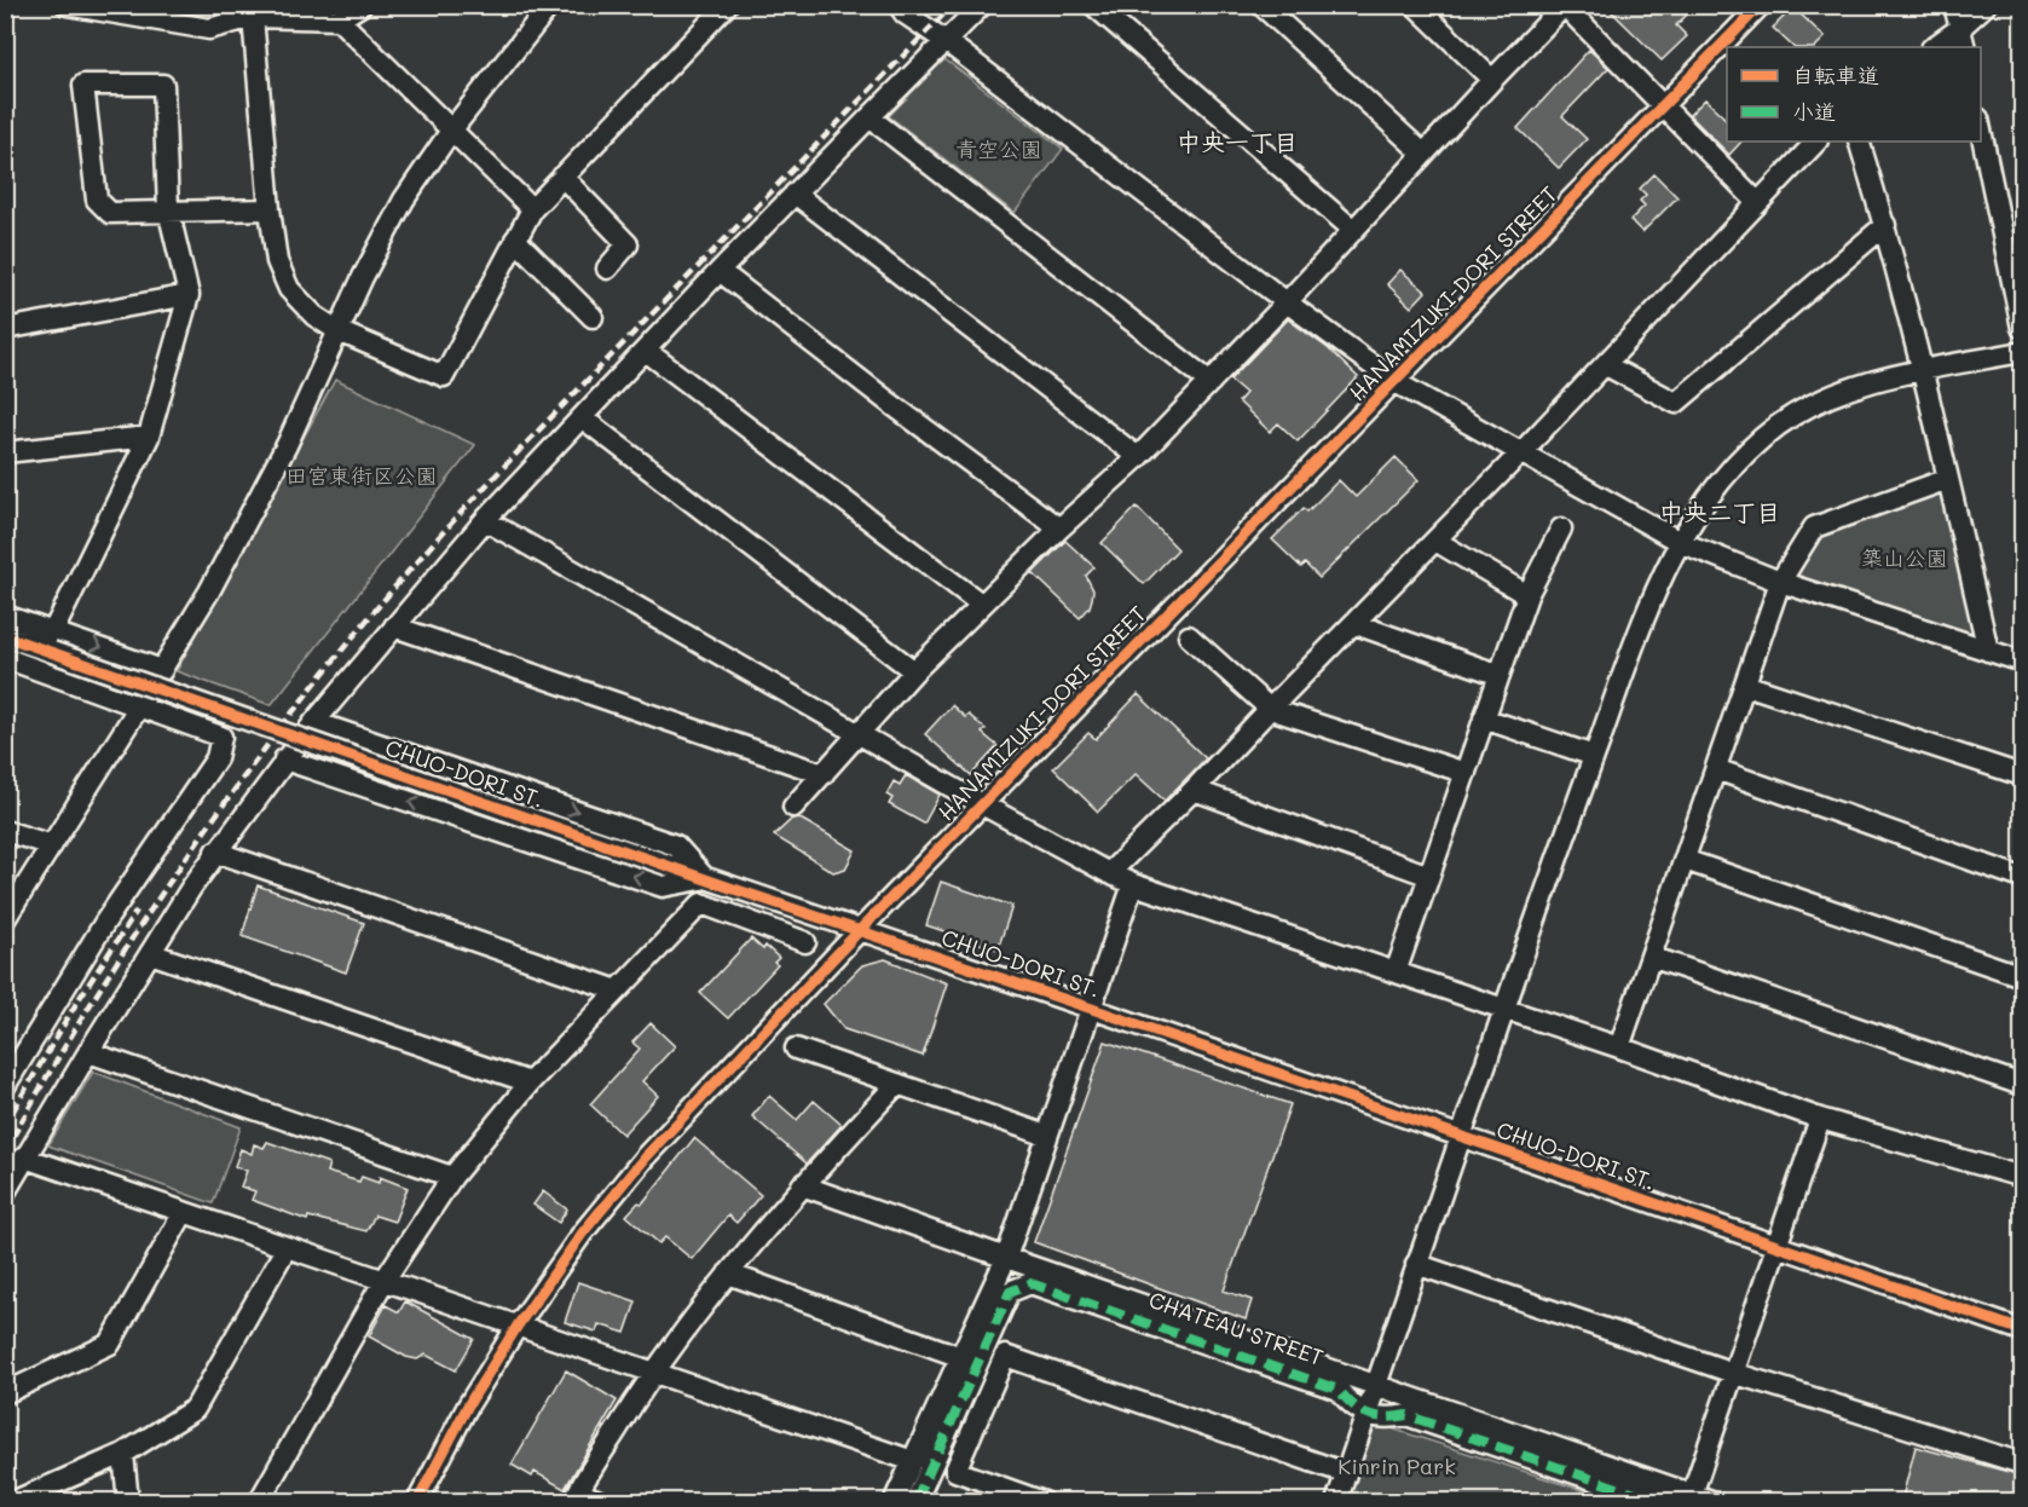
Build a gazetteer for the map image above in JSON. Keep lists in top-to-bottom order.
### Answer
{
  "streets": {
    "street": ["HANAMIZUKI-DORI STREET", "CHUO-DORI ST.", "CHATEAU STREET"]
  },
  "crossings": [
    ["HANAMIZUKI-DORI STREET", "CHUO-DORI ST."]
  ],
  "districts": ["中央一丁目", "中央二丁目"],
  "parks": [
    "青空公園",
    "田宮東街区公園",
    "築山公園",
    "Kinrin Park"
  ],
  "legend": ["自転車道", "小道"]
}
